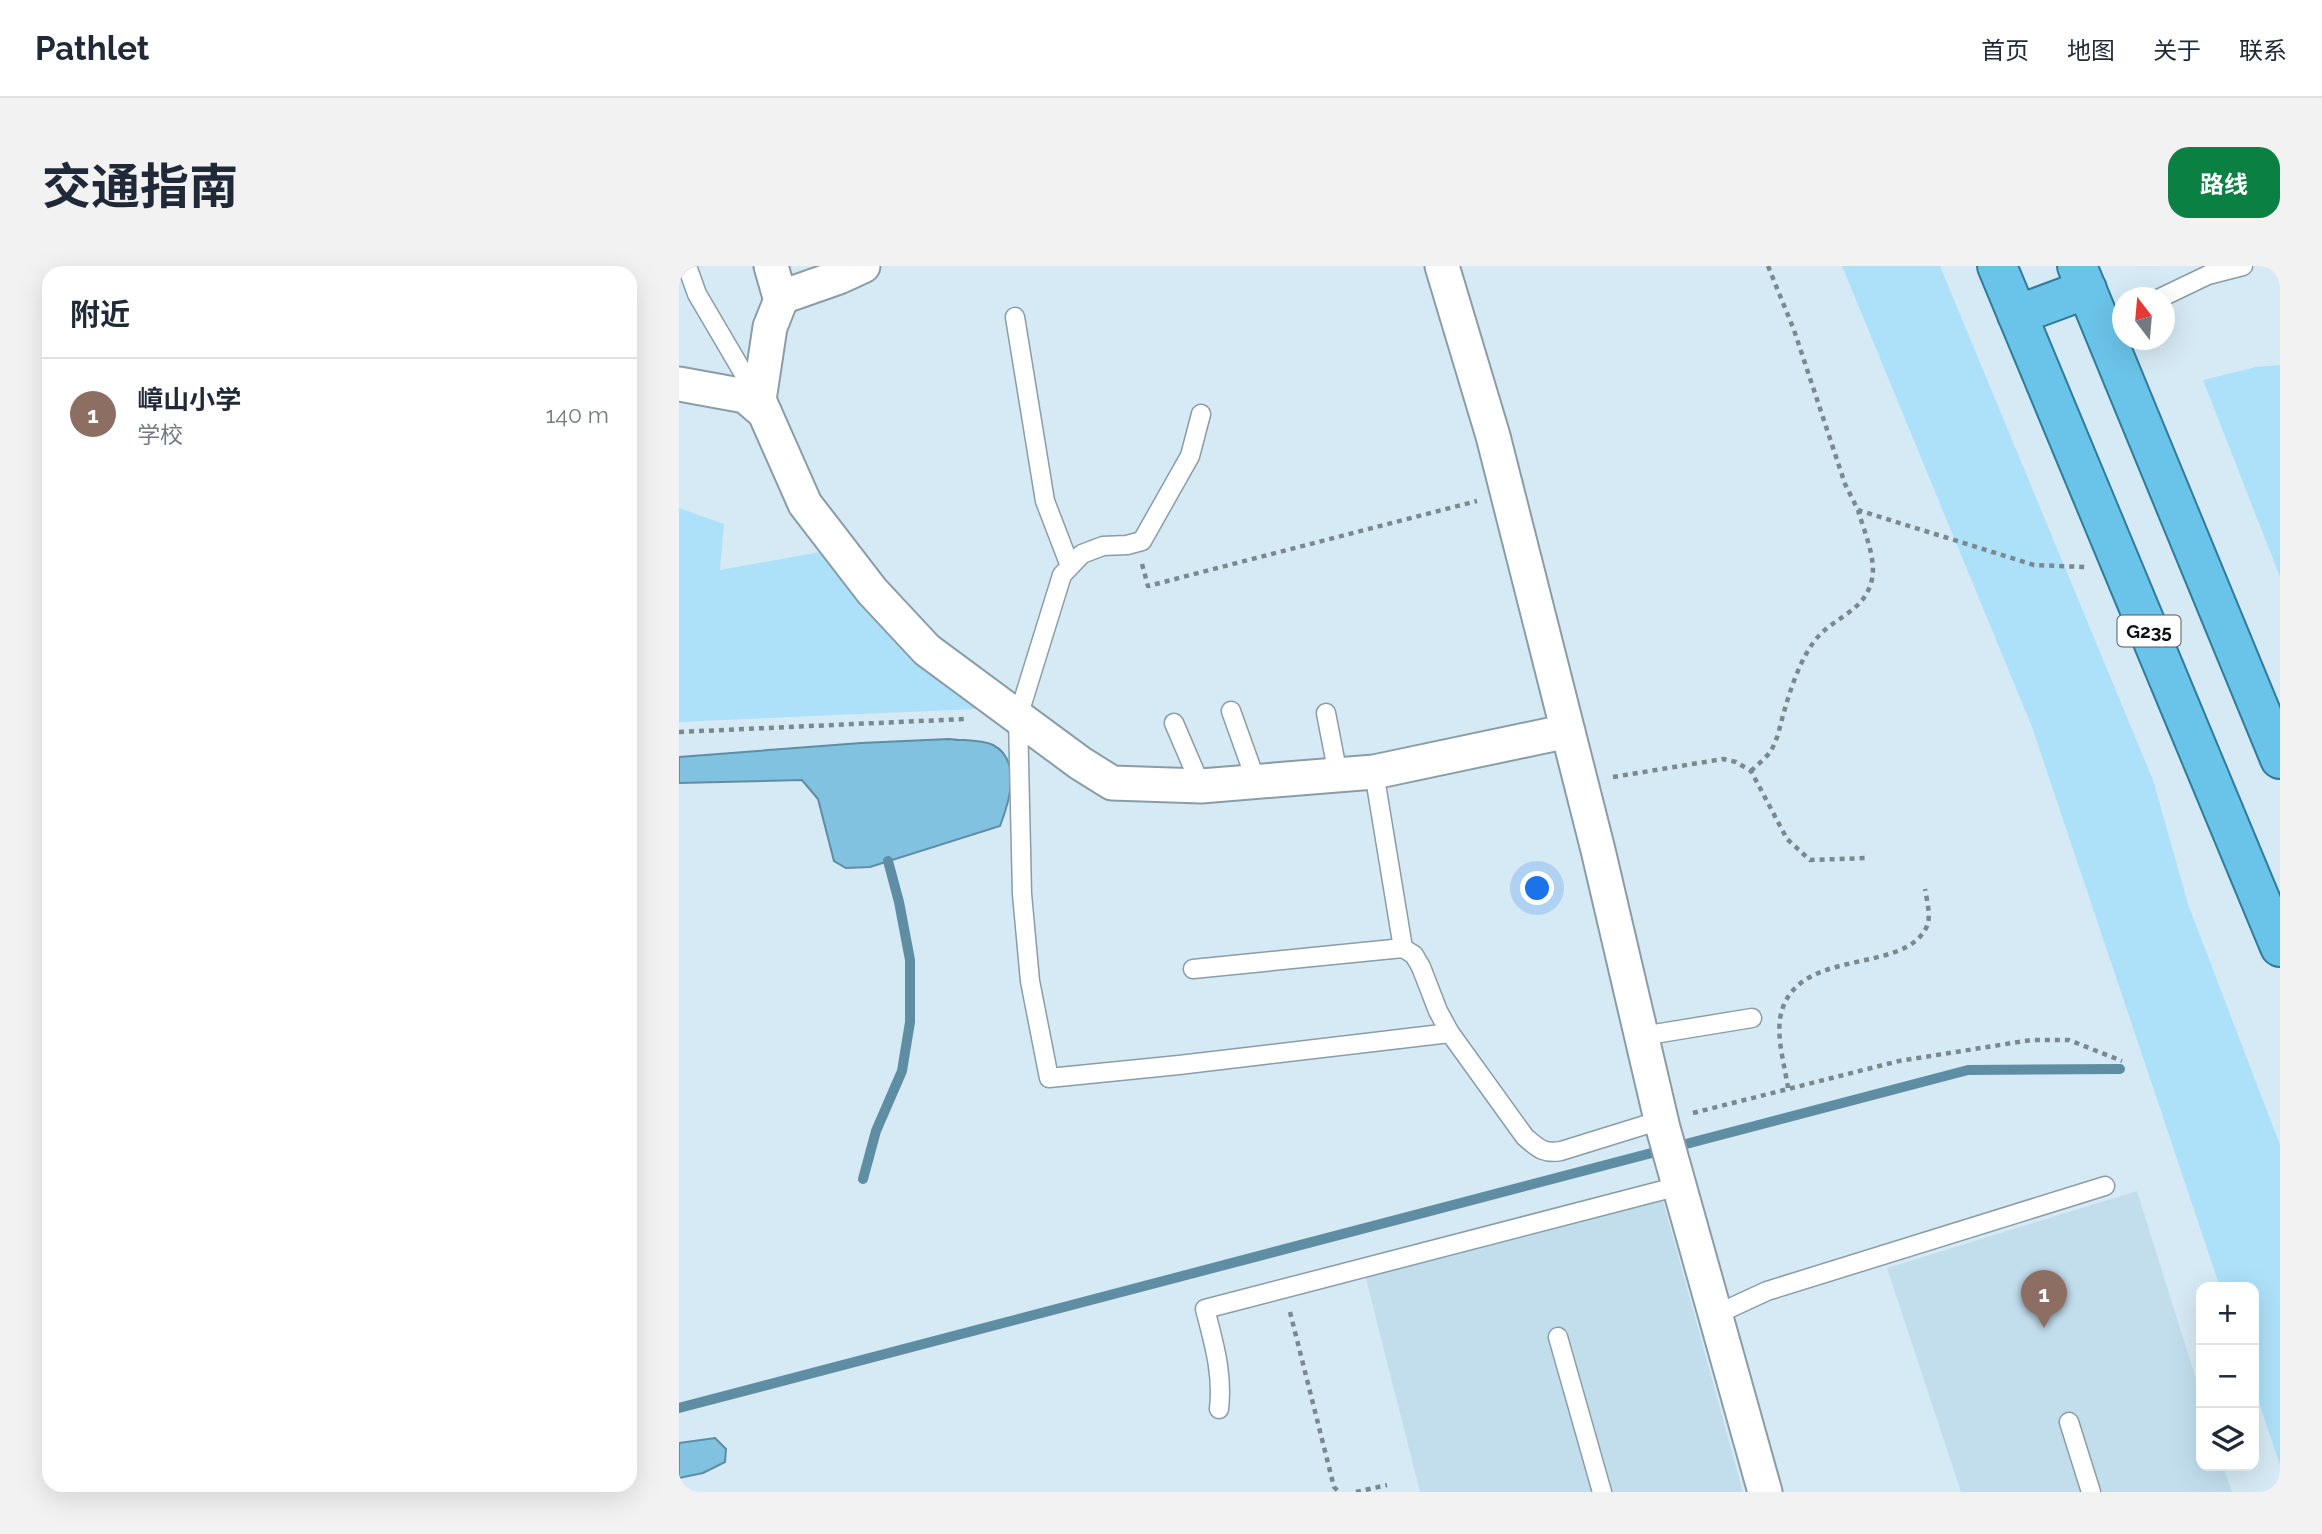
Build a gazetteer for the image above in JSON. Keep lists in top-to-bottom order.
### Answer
{
  "streets": {
    "highway": ["G235"]
  },
  "north": "top",
  "page": {
    "header": "Pathlet",
    "nav": [
      "首页",
      "地图",
      "关于",
      "联系"
    ],
    "title": "交通指南",
    "buttons": "路线",
    "heading": "附近",
    "list": [
      {
        "mark": "1",
        "name": "嶂山小学",
        "note": "学校",
        "value": "140 m"
      }
    ],
    "pins": "1",
    "map_buttons": ["+", "−"]
  }
}
